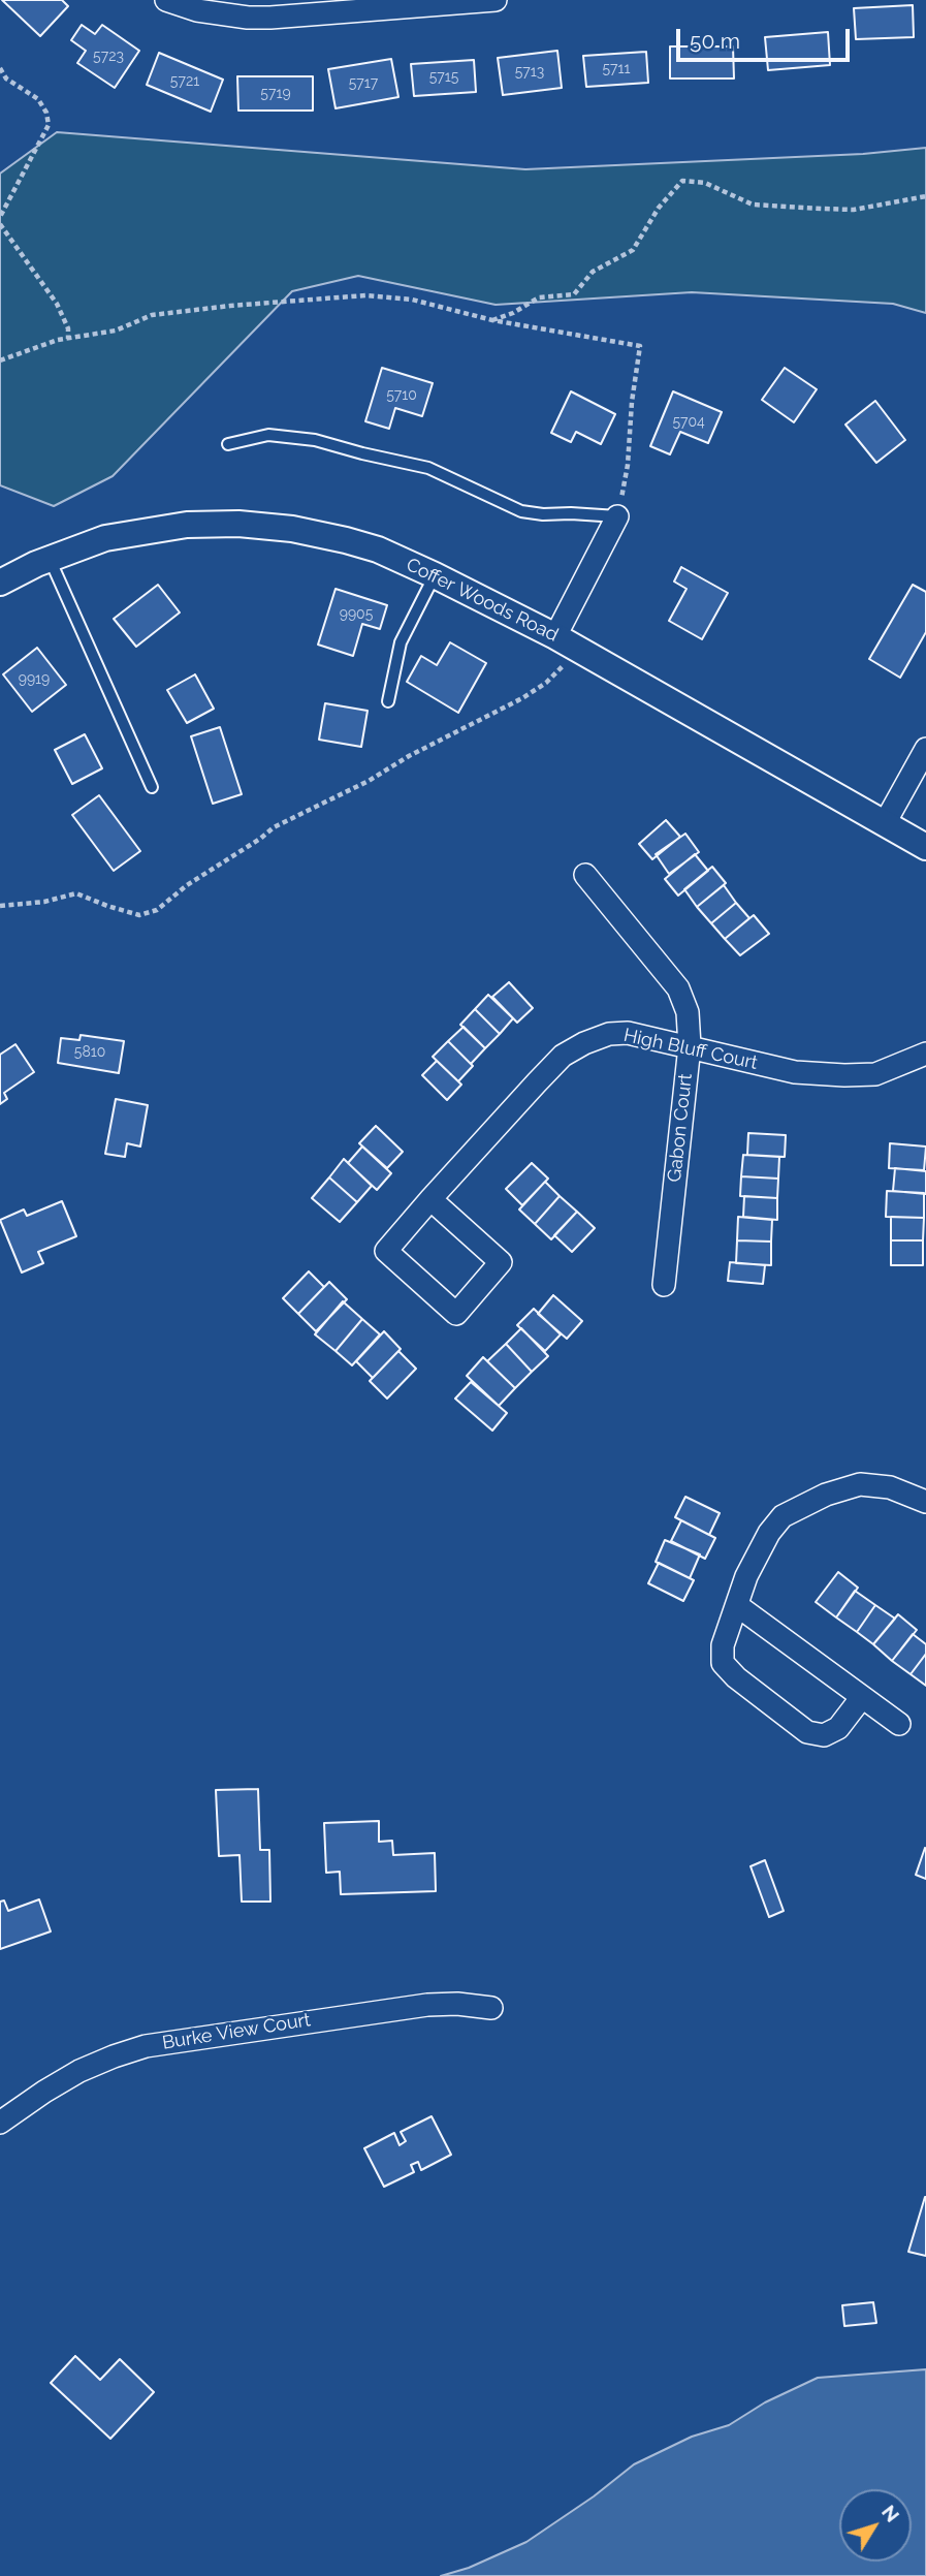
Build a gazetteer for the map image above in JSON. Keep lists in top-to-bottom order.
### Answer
{
  "streets": {
    "street": [
      "Coffer Woods Road",
      "High Bluff Court",
      "Gabon Court",
      "Burke View Court"
    ]
  },
  "crossings": [
    ["High Bluff Court", "Gabon Court"]
  ],
  "house_numbers": [
    "5723",
    "5711",
    "5713",
    "5715",
    "5721",
    "5717",
    "5719",
    "5710",
    "5704",
    "9905",
    "9919",
    "5810"
  ],
  "scale_bar": "50 m",
  "north": "top right"
}
